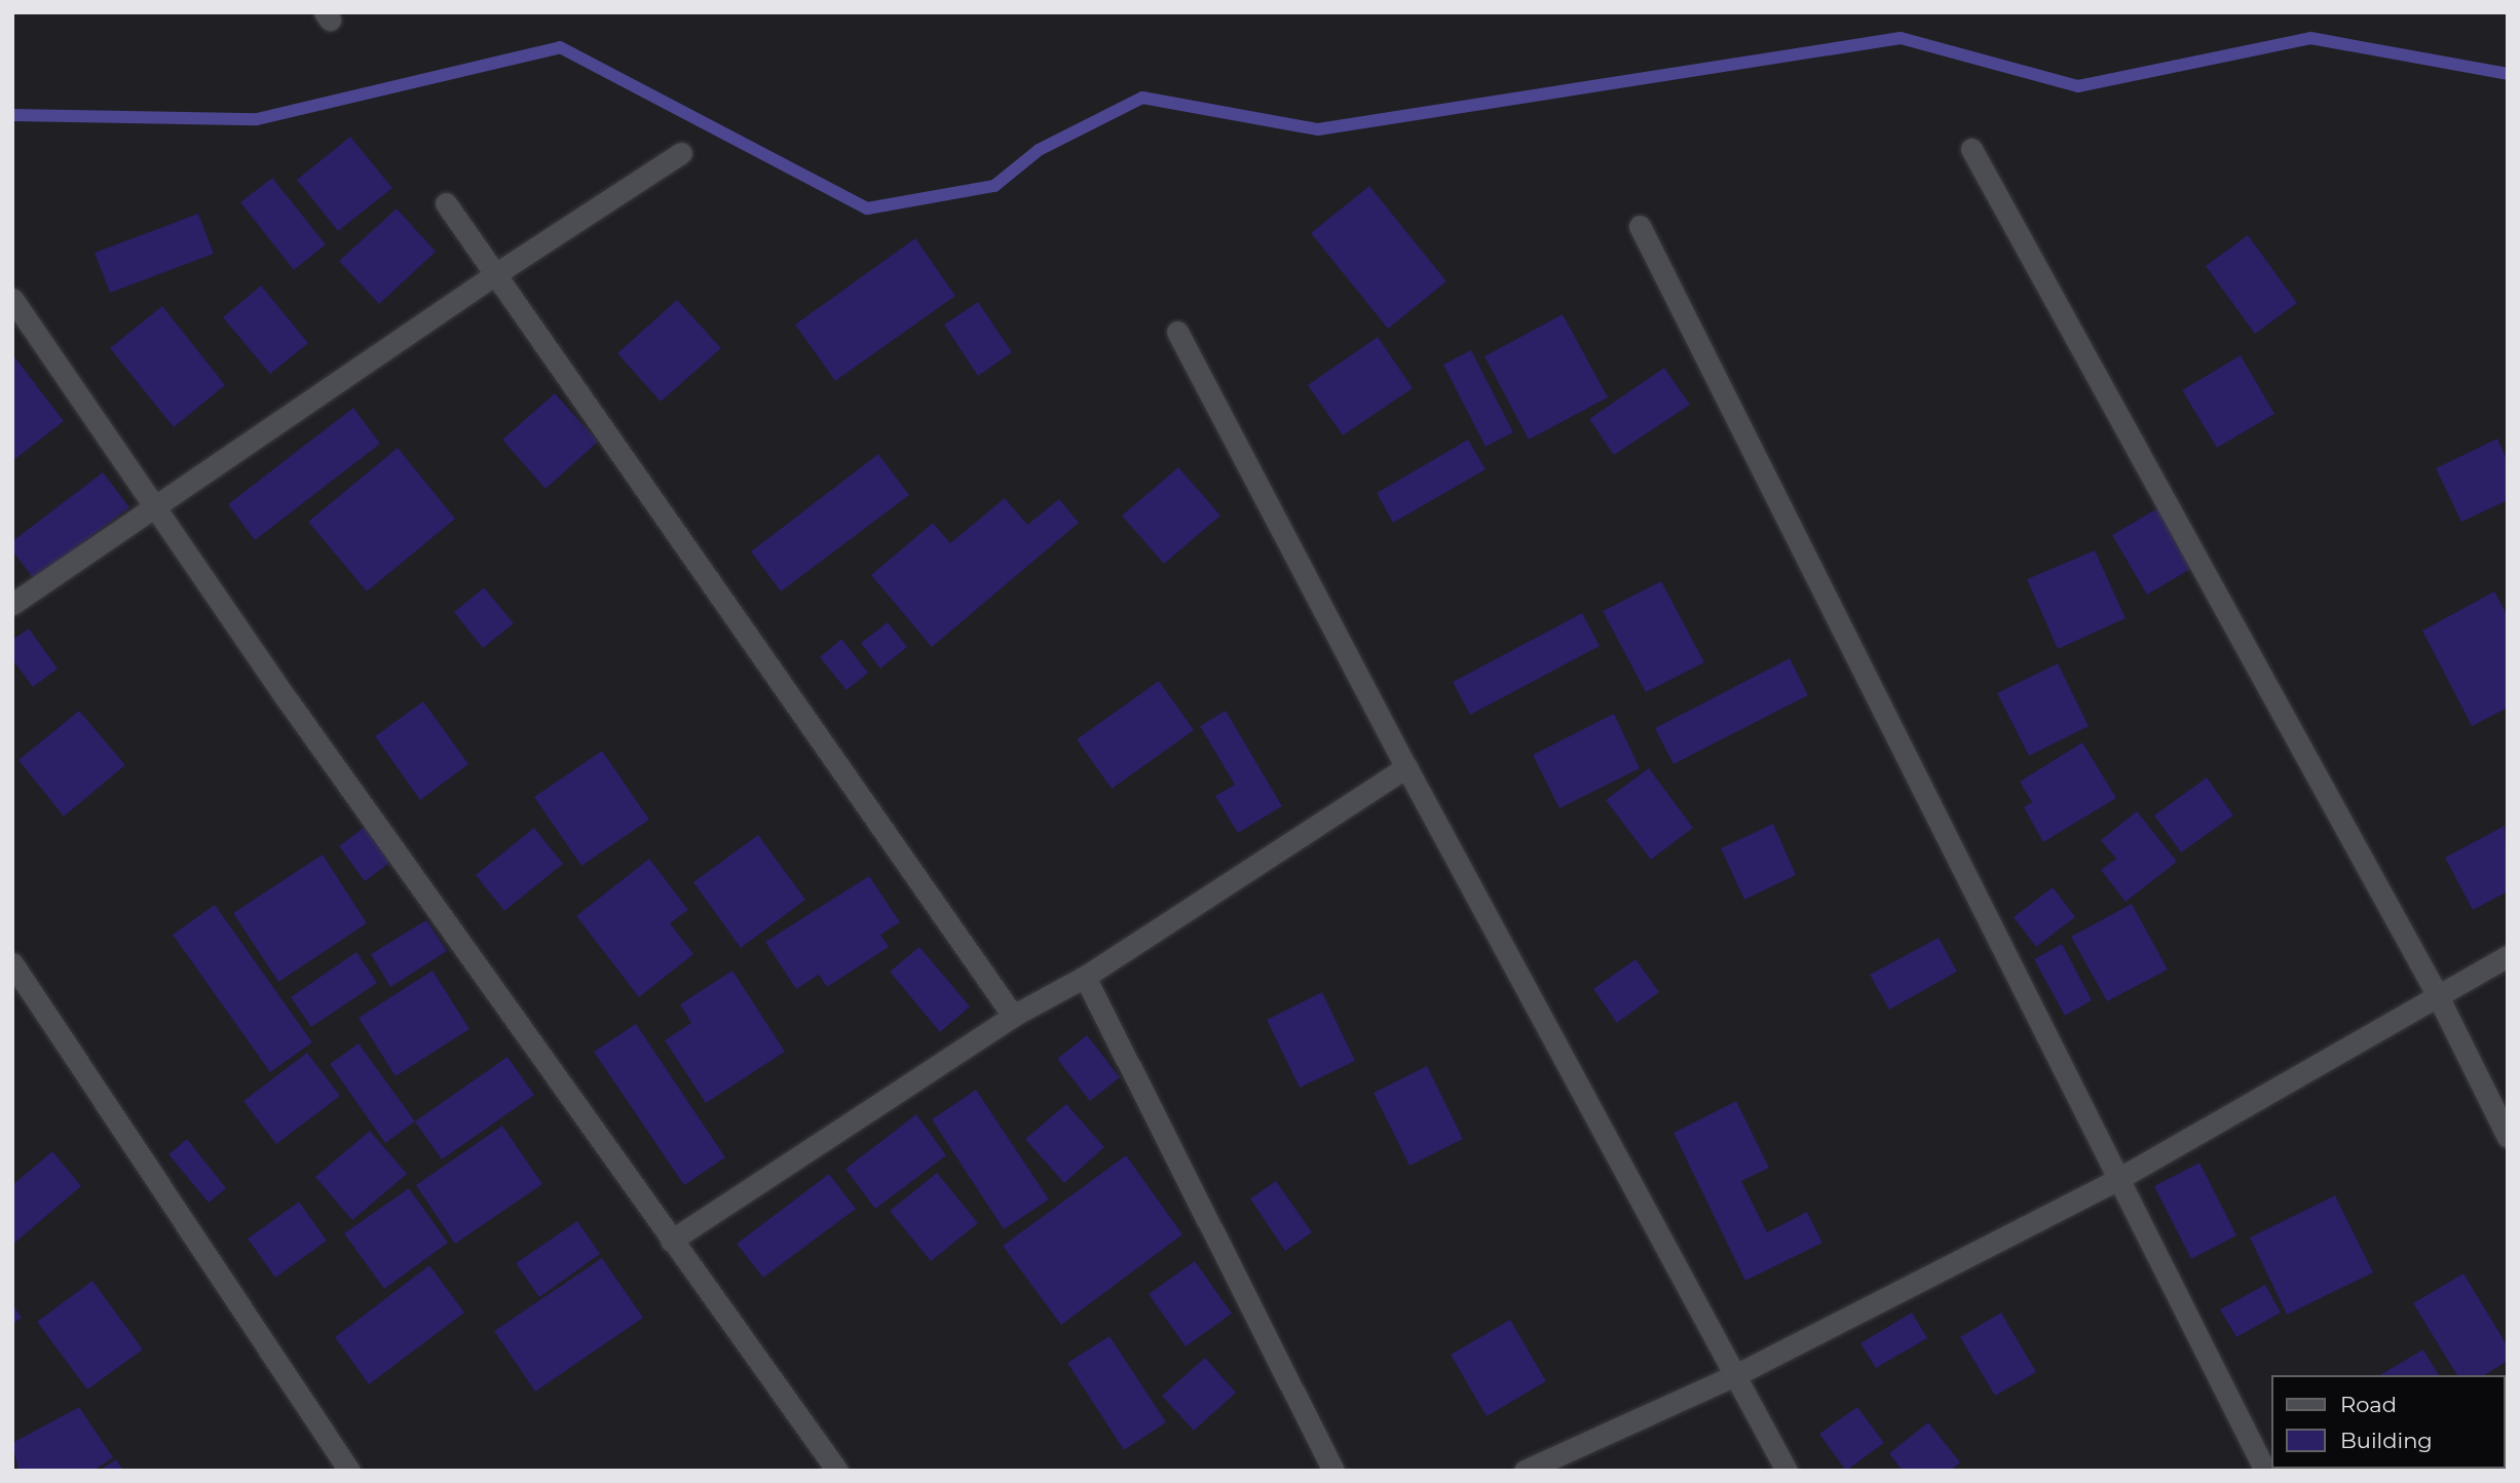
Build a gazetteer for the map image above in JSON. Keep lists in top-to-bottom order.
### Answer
{
  "legend": ["Road", "Building"]
}
